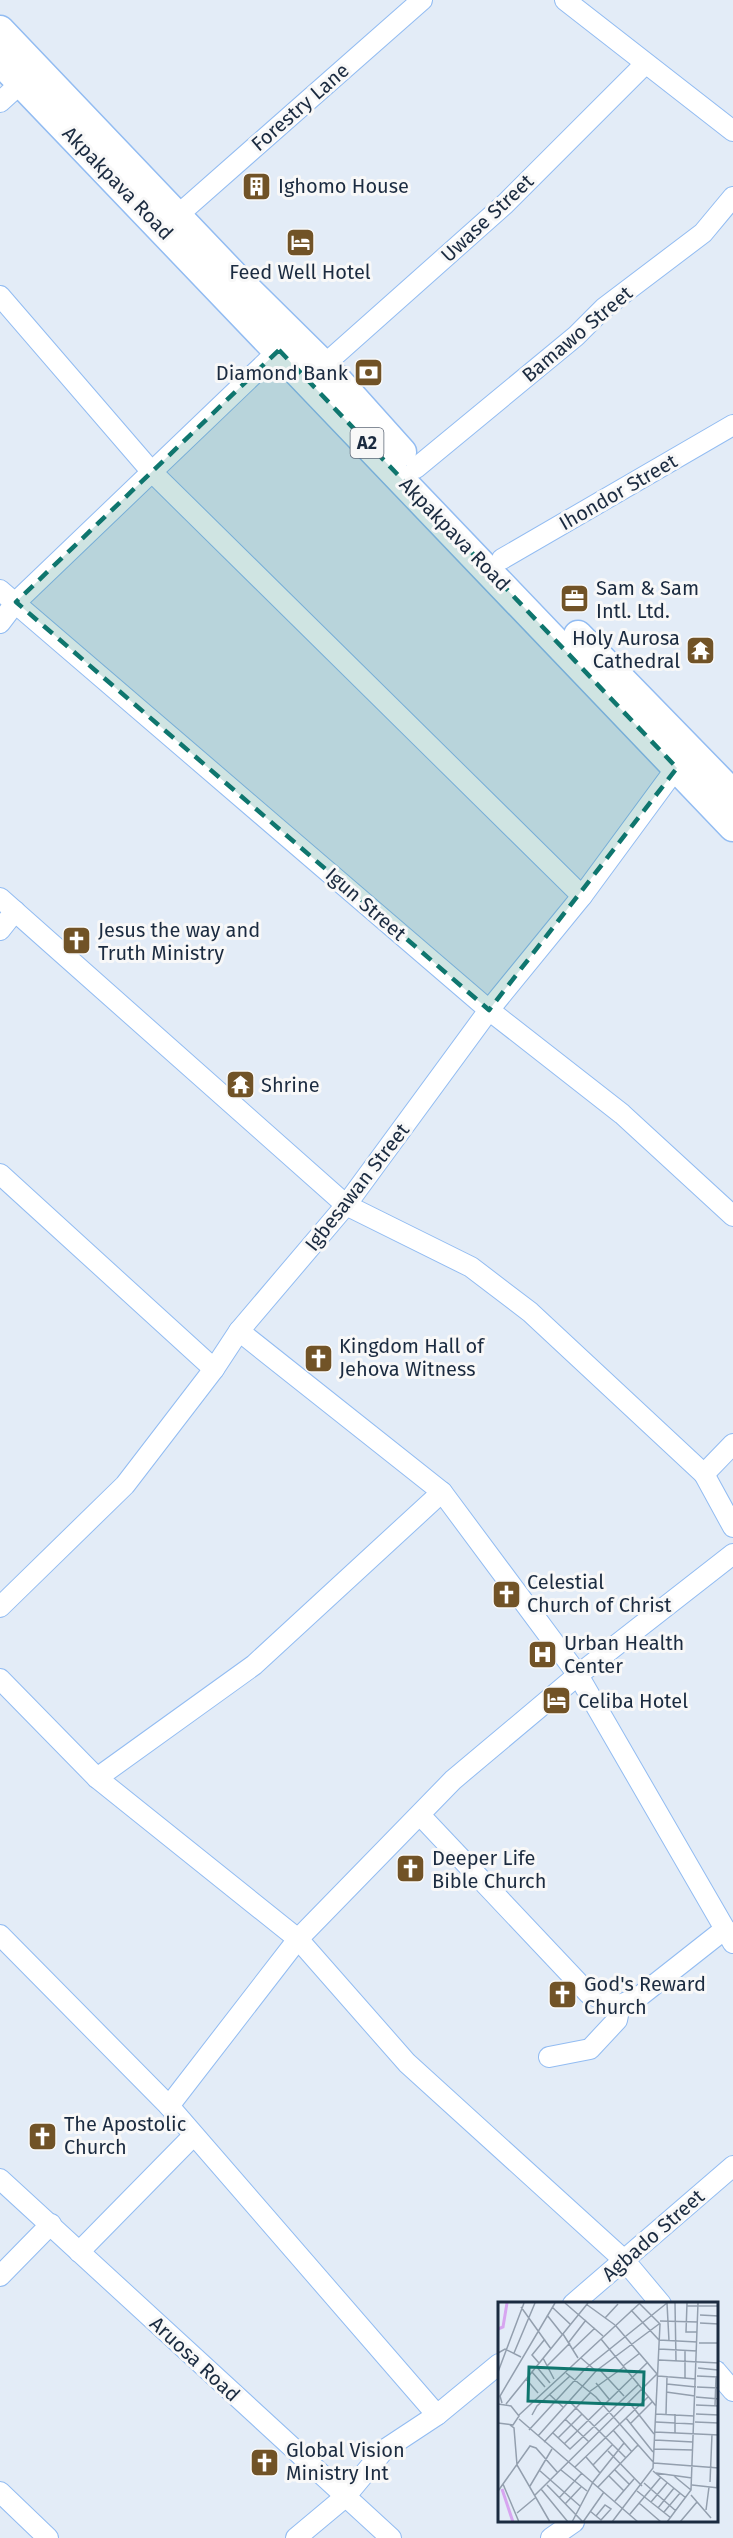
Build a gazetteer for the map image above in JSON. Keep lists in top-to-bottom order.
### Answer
{
  "streets": {
    "highway": ["Akpakpava Road", "A2"],
    "street": [
      "Forestry Lane",
      "Uwase Street",
      "Bamawo Street",
      "Ihondor Street",
      "Igun Street",
      "Igbesawan Street",
      "Agbado Street",
      "Aruosa Road"
    ]
  },
  "crossings": [
    ["Forestry Lane", "Akpakpava Road"],
    ["Akpakpava Road", "Uwase Street"],
    ["Akpakpava Road", "Bamawo Street"],
    ["Akpakpava Road", "Ihondor Street"],
    ["Akpakpava Road", "Igbesawan Street"],
    ["Igun Street", "Igbesawan Street"]
  ],
  "places": {
    "building": ["Ighomo House"],
    "hotel": ["Feed Well Hotel", "Celiba Hotel"],
    "bank": ["Diamond Bank"],
    "office": ["Sam & Sam Intl. Ltd."],
    "temple": ["Holy Aurosa Cathedral", "Shrine"],
    "church": [
      "Jesus the way and Truth Ministry",
      "Kingdom Hall of Jehova Witness",
      "Celestial Church of Christ",
      "Deeper Life Bible Church",
      "God's Reward Church",
      "The Apostolic Church",
      "Global Vision Ministry Int"
    ],
    "hospital": ["Urban Health Center"]
  }
}
